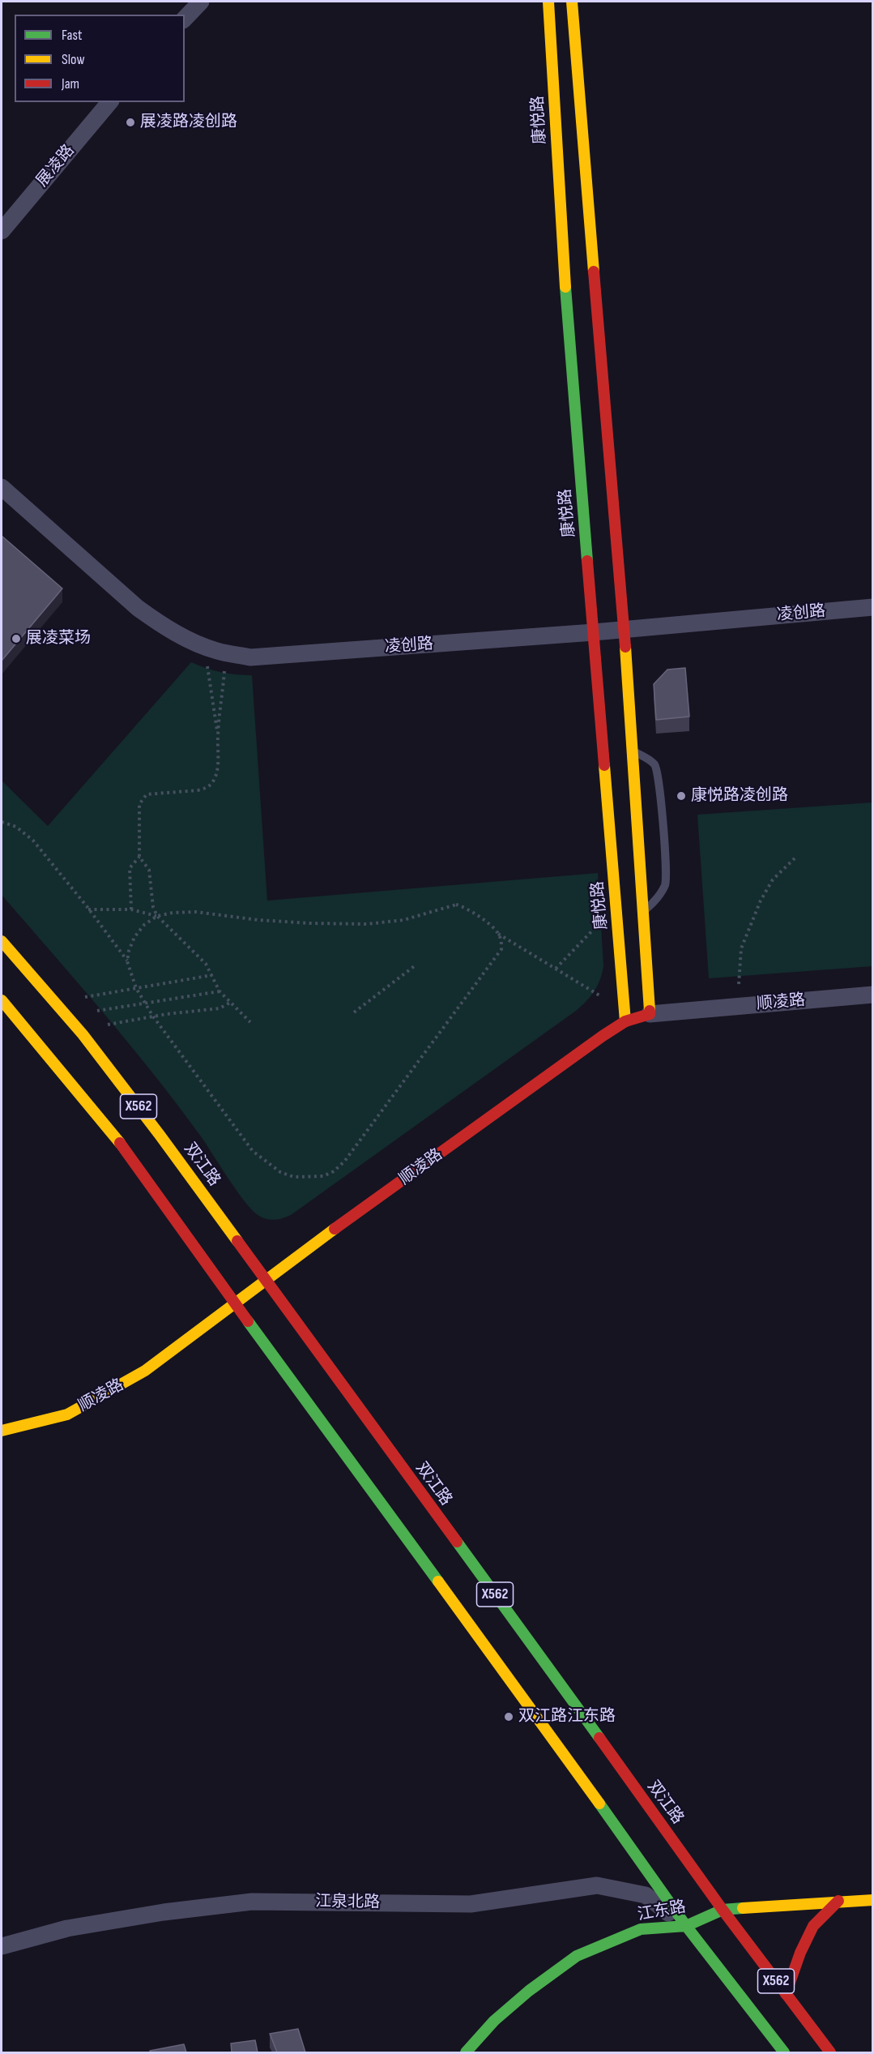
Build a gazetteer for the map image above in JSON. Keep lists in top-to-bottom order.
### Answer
{
  "streets": {
    "main road": [
      "康悦路",
      "顺凌路",
      "X562",
      "双江路",
      "江东路"
    ],
    "street": ["展凌路", "凌创路", "江泉北路"]
  },
  "crossings": [
    ["康悦路", "凌创路"],
    ["康悦路", "顺凌路"],
    ["顺凌路", "X562"],
    ["顺凌路", "双江路"],
    ["X562", "江泉北路"],
    ["X562", "江东路"],
    ["双江路", "江东路"],
    ["江泉北路", "江东路"]
  ],
  "places": [
    "展凌路凌创路",
    "展凌菜场",
    "康悦路凌创路",
    "双江路江东路"
  ],
  "legend": ["Fast", "Slow", "Jam"]
}
